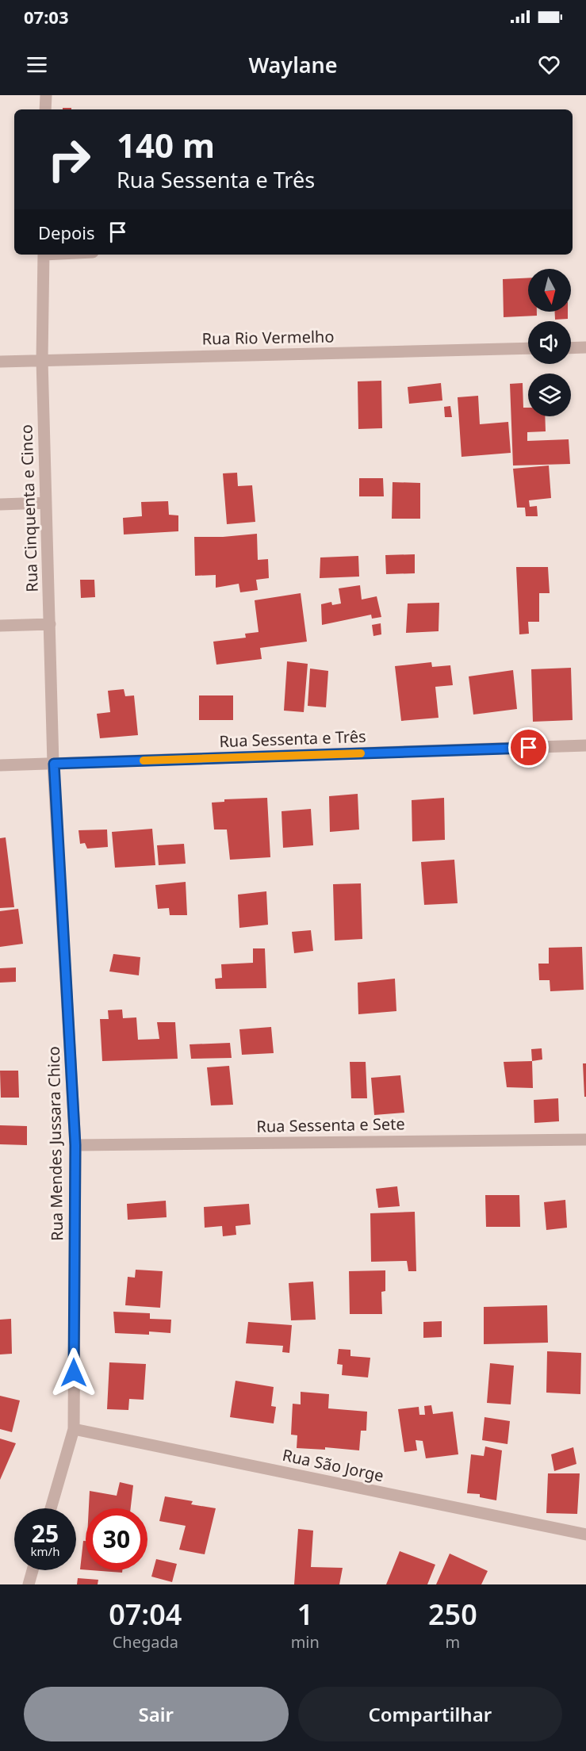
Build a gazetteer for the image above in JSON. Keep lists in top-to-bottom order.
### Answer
{
  "streets": {
    "street": [
      "Rua Rio Vermelho",
      "Rua Cinquenta e Cinco",
      "Rua Sessenta e Três",
      "Rua Sessenta e Sete",
      "Rua Mendes Jussara Chico",
      "Rua São Jorge"
    ]
  },
  "crossings": [
    ["Rua Rio Vermelho", "Rua Cinquenta e Cinco"],
    ["Rua Cinquenta e Cinco", "Rua Sessenta e Três"],
    ["Rua Cinquenta e Cinco", "Rua Mendes Jussara Chico"],
    ["Rua Sessenta e Três", "Rua Mendes Jussara Chico"],
    ["Rua Sessenta e Sete", "Rua Mendes Jussara Chico"],
    ["Rua Mendes Jussara Chico", "Rua São Jorge"]
  ],
  "north": "bottom",
  "page": {
    "status": "07:03",
    "header": "Waylane",
    "turn": ["140 m", "Rua Sessenta e Três"],
    "then": "Depois",
    "speed": "25 km/h",
    "limit": "30",
    "eta": [
      "07:04",
      "Chegada",
      "1",
      "min",
      "250",
      "m"
    ],
    "buttons": ["Sair", "Compartilhar"]
  }
}
